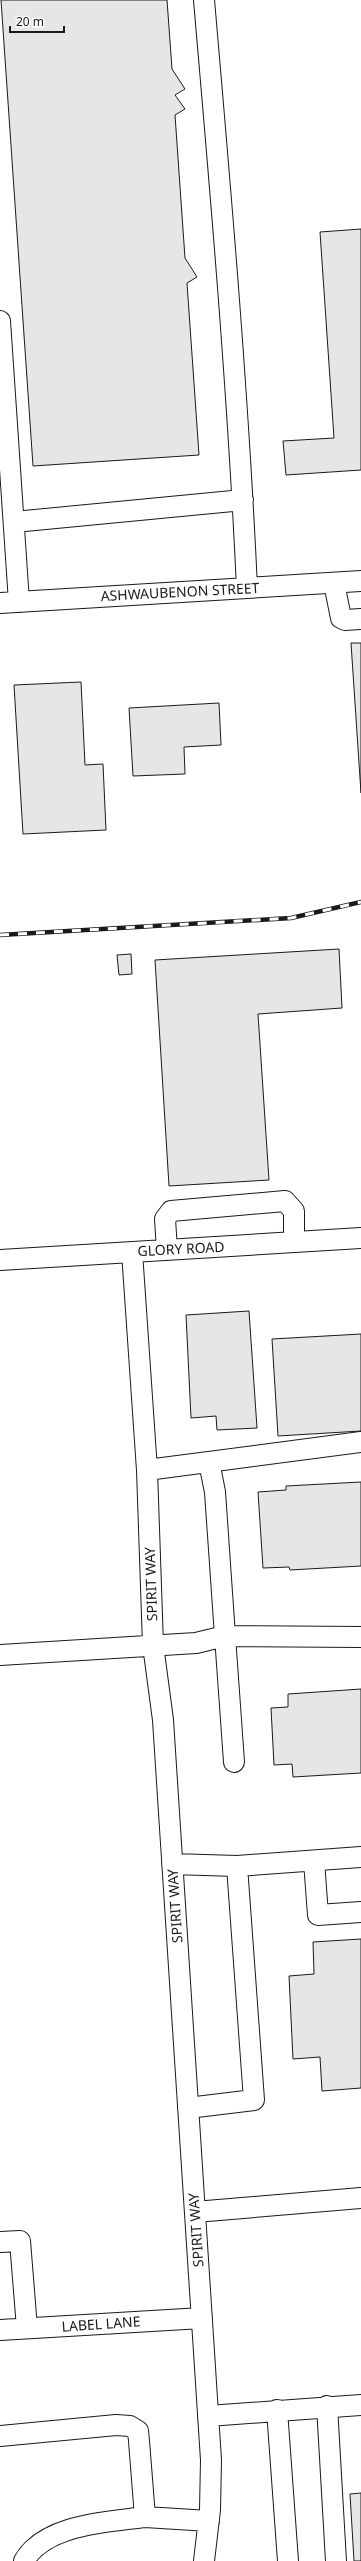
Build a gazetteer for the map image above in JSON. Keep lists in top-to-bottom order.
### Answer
{
  "streets": {
    "street": [
      "ASHWAUBENON STREET",
      "GLORY ROAD",
      "SPIRIT WAY",
      "LABEL LANE"
    ]
  },
  "crossings": [
    ["GLORY ROAD", "SPIRIT WAY"],
    ["SPIRIT WAY", "LABEL LANE"]
  ],
  "scale_bar": "20 m"
}
